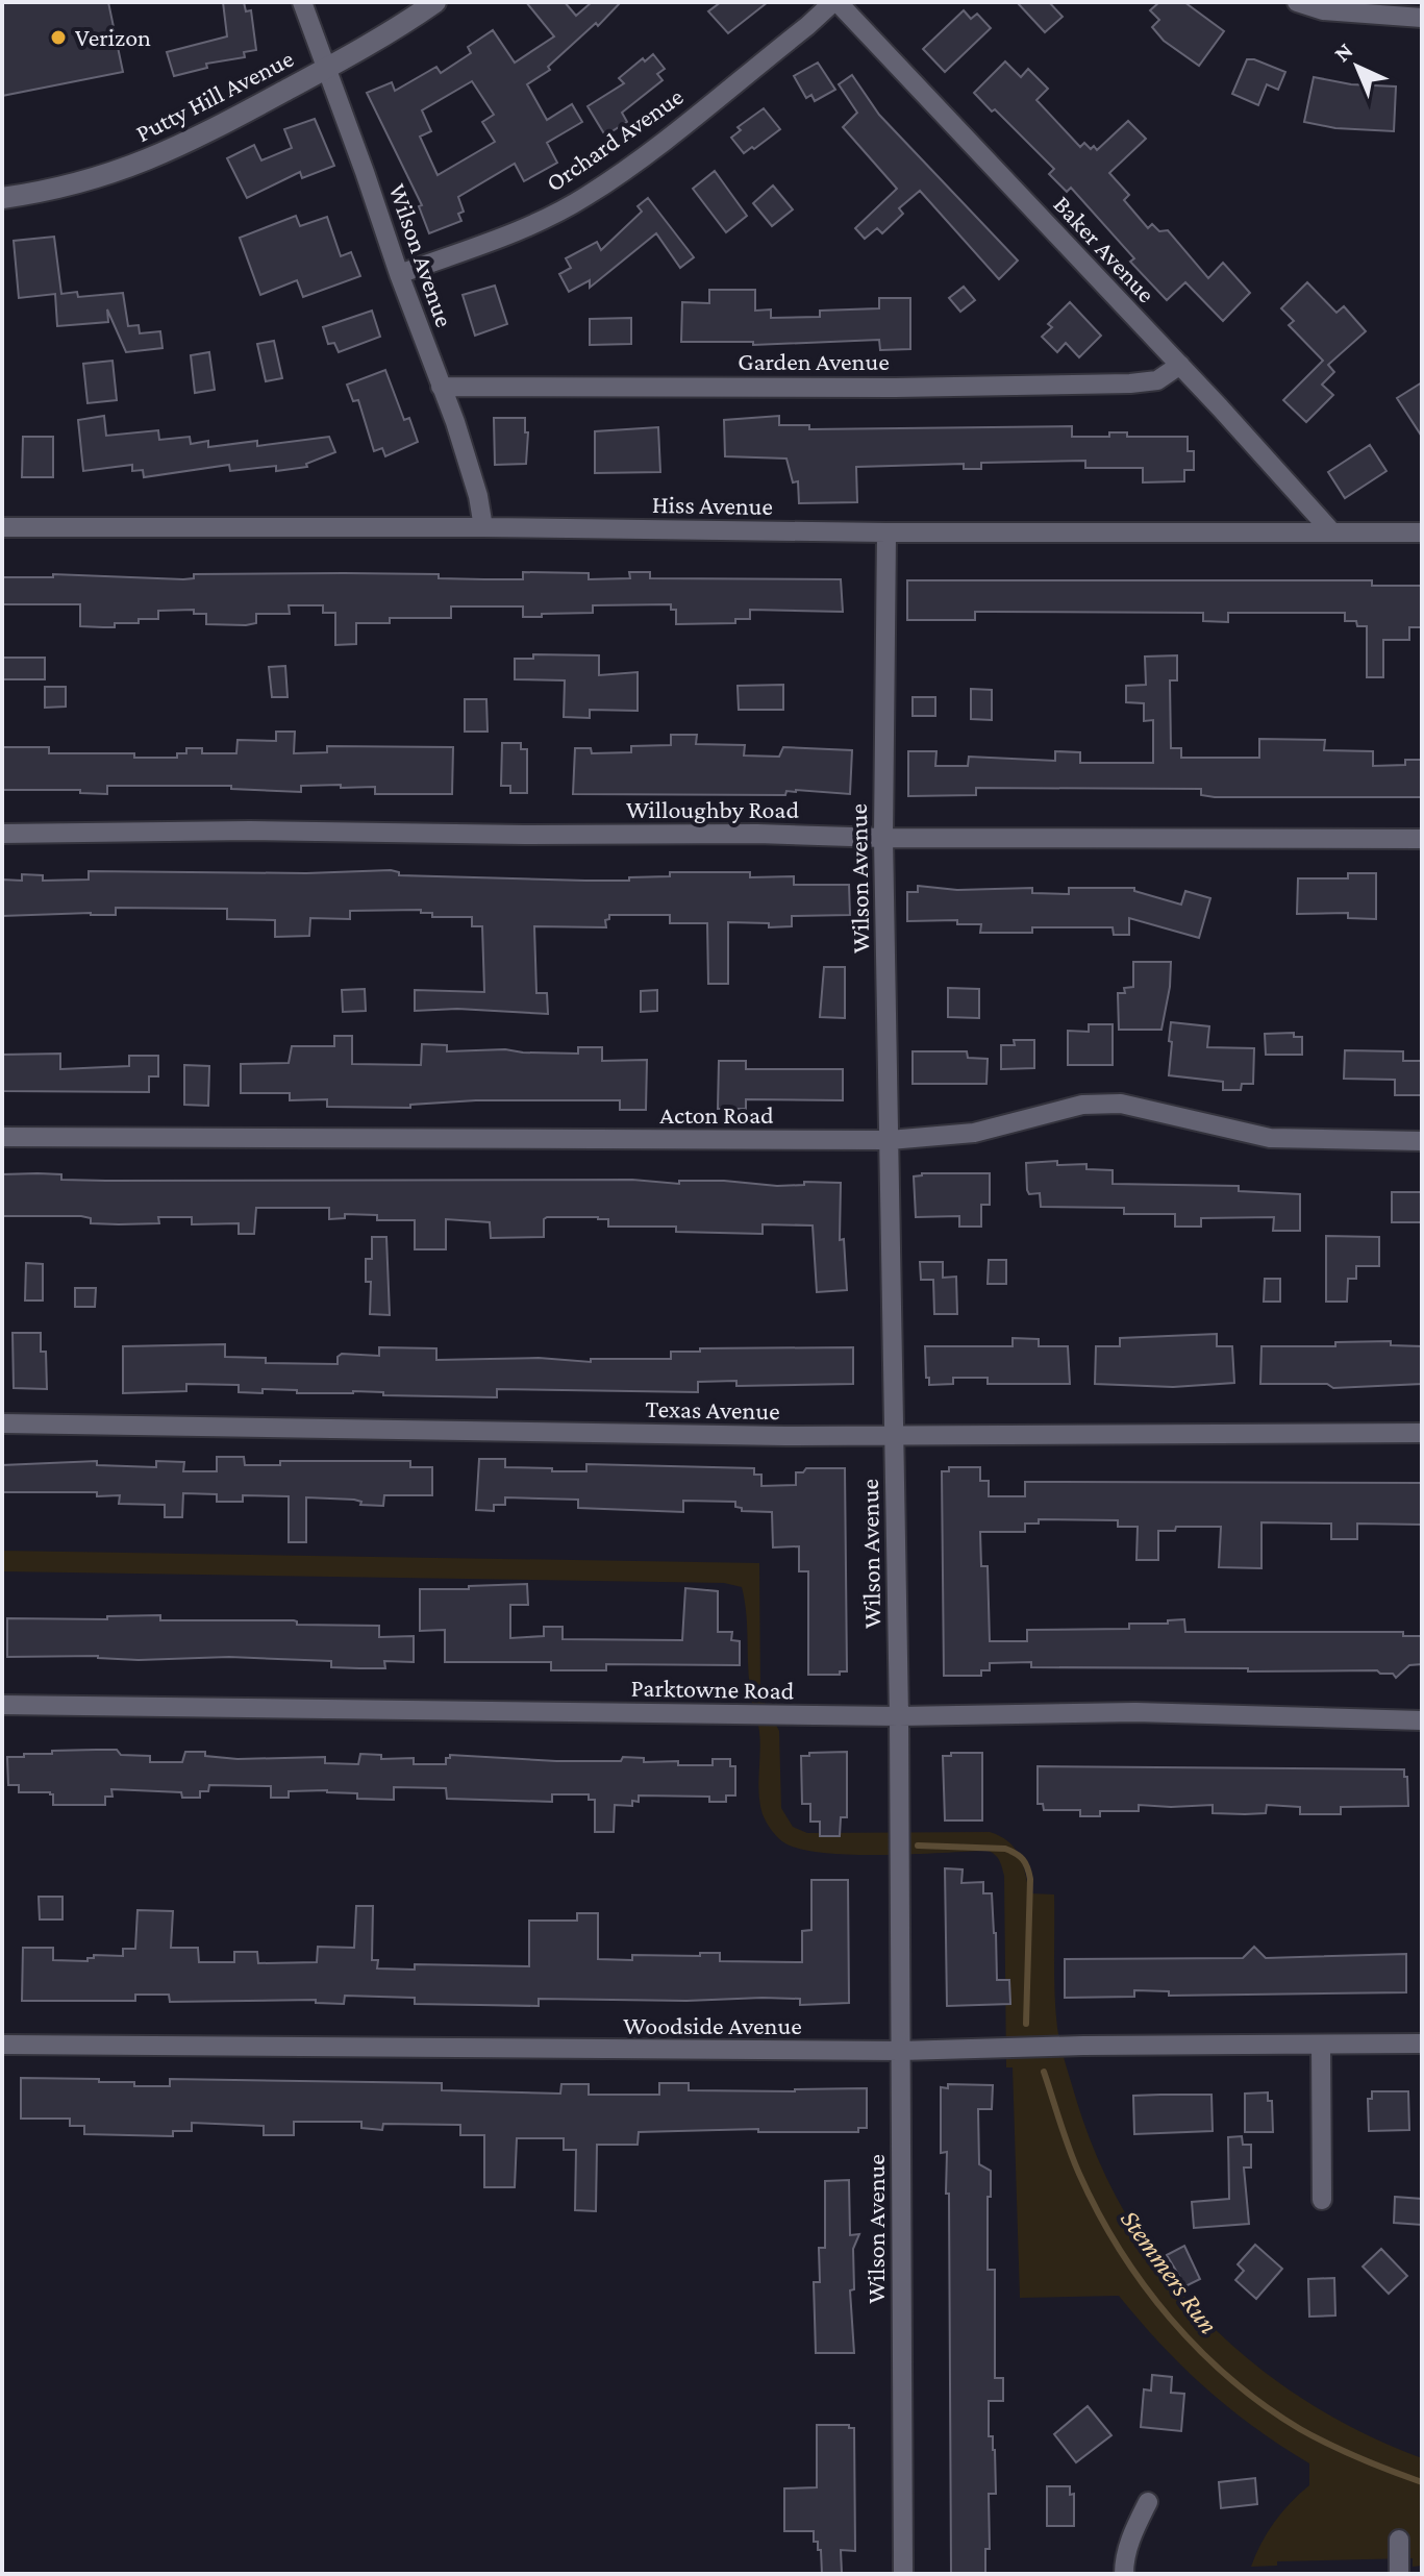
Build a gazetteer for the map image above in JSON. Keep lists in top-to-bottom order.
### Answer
{
  "streets": {
    "main road": ["Putty Hill Avenue"],
    "street": [
      "Orchard Avenue",
      "Baker Avenue",
      "Wilson Avenue",
      "Garden Avenue",
      "Hiss Avenue",
      "Willoughby Road",
      "Acton Road",
      "Texas Avenue",
      "Parktowne Road",
      "Woodside Avenue"
    ]
  },
  "crossings": [
    ["Putty Hill Avenue", "Wilson Avenue"],
    ["Orchard Avenue", "Baker Avenue"],
    ["Orchard Avenue", "Wilson Avenue"],
    ["Baker Avenue", "Garden Avenue"],
    ["Baker Avenue", "Hiss Avenue"],
    ["Wilson Avenue", "Garden Avenue"],
    ["Wilson Avenue", "Hiss Avenue"],
    ["Wilson Avenue", "Willoughby Road"],
    ["Wilson Avenue", "Acton Road"],
    ["Wilson Avenue", "Texas Avenue"],
    ["Wilson Avenue", "Parktowne Road"],
    ["Wilson Avenue", "Woodside Avenue"]
  ],
  "water": ["Stemmers Run"],
  "places": ["Verizon"],
  "north": "top left"
}
